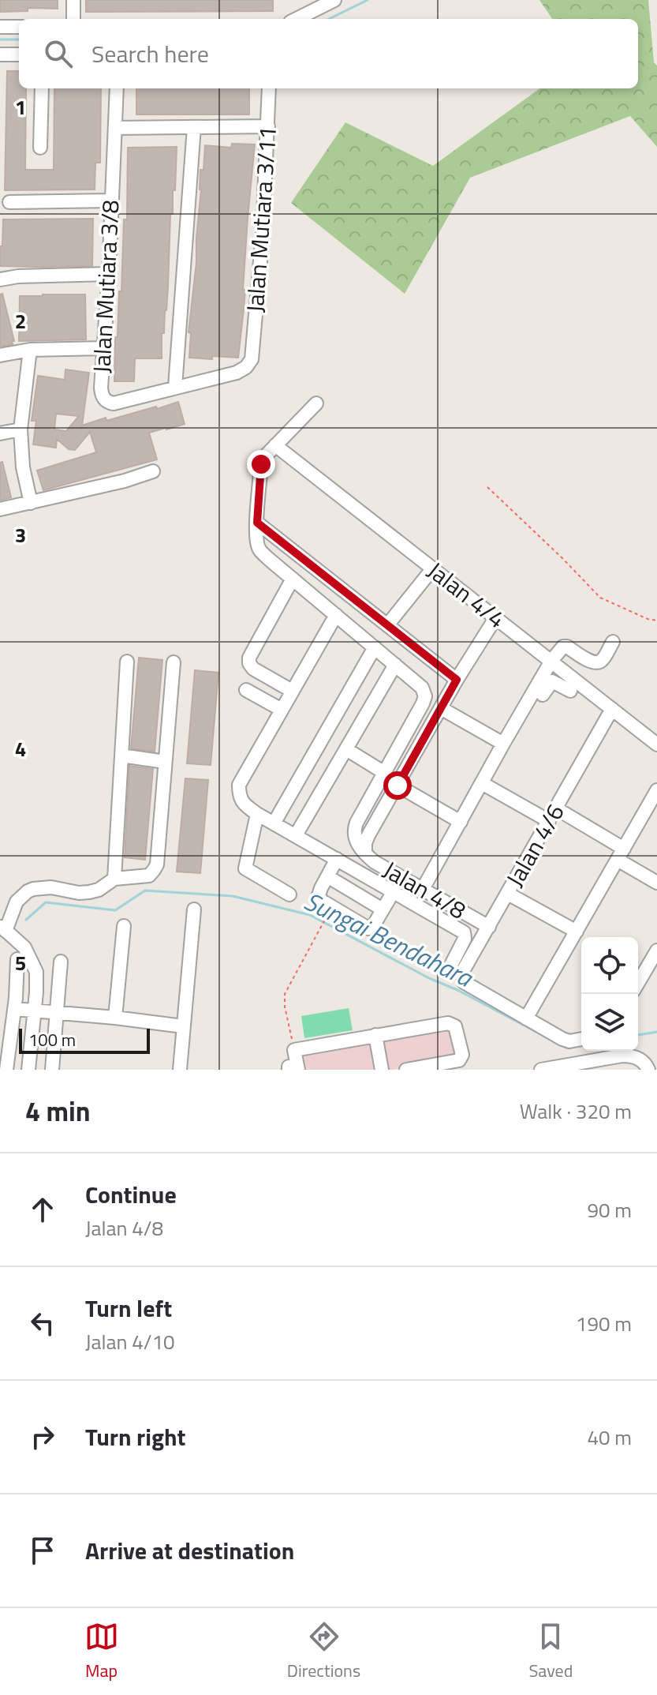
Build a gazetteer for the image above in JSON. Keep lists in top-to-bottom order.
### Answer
{
  "streets": {
    "street": [
      "Jalan Mutiara 3/11",
      "Jalan Mutiara 3/8",
      "Jalan 4/4",
      "Jalan 4/6",
      "Jalan 4/8"
    ]
  },
  "crossings": [
    ["Jalan Mutiara 3/11", "Jalan Mutiara 3/8"],
    ["Jalan 4/4", "Jalan 4/6"],
    ["Jalan 4/4", "Jalan 4/8"],
    ["Jalan 4/6", "Jalan 4/8"]
  ],
  "water": ["Sungai Bendahara"],
  "scale_bar": "100 m",
  "page": {
    "search": "Search here",
    "scale": "100 m",
    "heading": ["4 min", "Walk · 320 m"],
    "list": [
      ["Continue", "Jalan 4/8", "90 m"],
      ["Turn left", "Jalan 4/10", "190 m"],
      ["Turn right", "40 m"],
      "Arrive at destination"
    ],
    "nav": ["Map", "Directions", "Saved"]
  },
  "grid": {
    "rows": [
      "1",
      "2",
      "3",
      "4",
      "5"
    ]
  }
}
